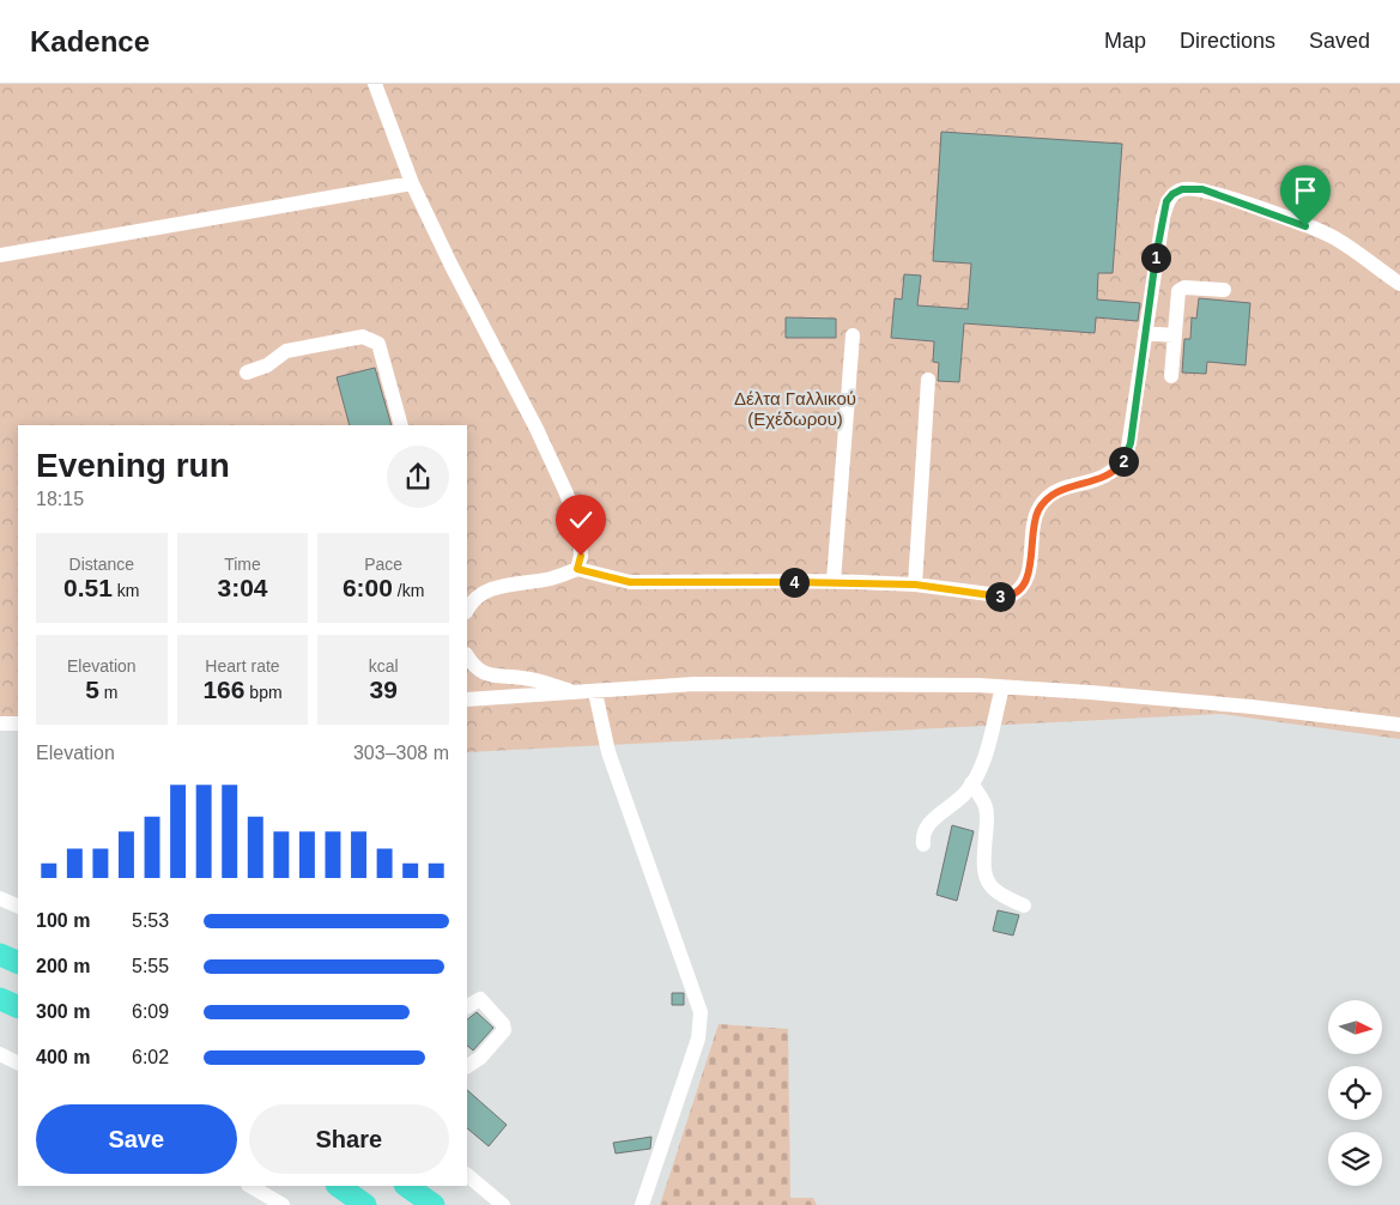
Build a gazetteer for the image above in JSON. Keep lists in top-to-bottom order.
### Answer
{
  "parks": ["Δέλτα Γαλλικού (Εχέδωρου)"],
  "north": "right",
  "page": {
    "header": "Kadence",
    "nav": ["Map", "Directions", "Saved"],
    "pins": [
      "1",
      "2",
      "4",
      "3"
    ],
    "heading": ["Evening run", "18:15"],
    "stats": [
      ["Distance", "0.51 km"],
      ["Time", "3:04"],
      ["Pace", "6:00 /km"],
      ["Elevation", "5 m"],
      ["Heart rate", "166 bpm"],
      ["kcal", "39"]
    ],
    "chart": ["Elevation", "303–308 m"],
    "list": [
      {
        "name": "100 m",
        "note": "5:53"
      },
      {
        "name": "200 m",
        "note": "5:55"
      },
      {
        "name": "300 m",
        "note": "6:09"
      },
      {
        "name": "400 m",
        "note": "6:02"
      }
    ],
    "buttons": ["Save", "Share"]
  }
}
